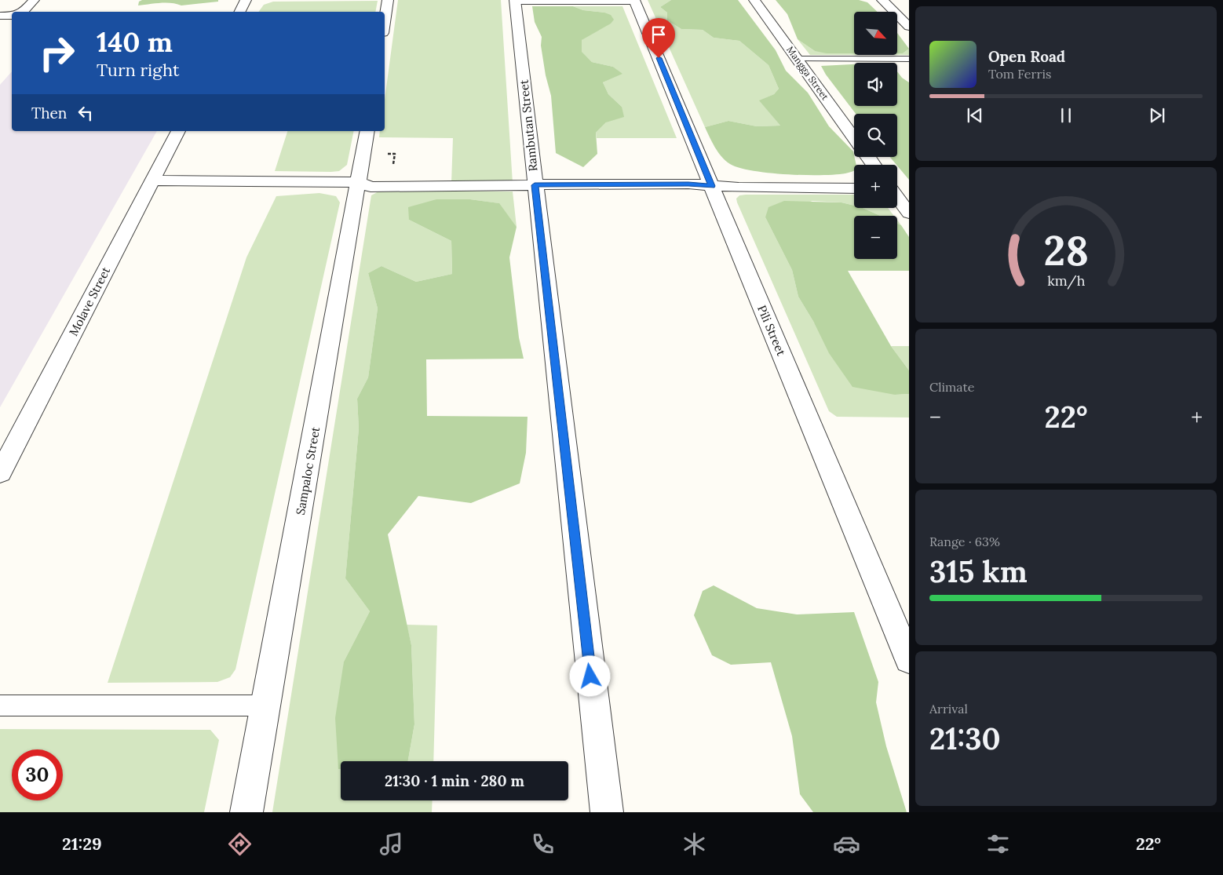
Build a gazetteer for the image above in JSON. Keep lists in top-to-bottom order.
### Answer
{
  "streets": {
    "street": [
      "Mangga Street",
      "Rambutan Street",
      "Molave Street",
      "Pili Street",
      "Sampaloc Street"
    ]
  },
  "north": "bottom right",
  "page": {
    "map_buttons": ["+", "−"],
    "turn": ["140 m", "Turn right"],
    "song": ["Open Road", "Tom Ferris"],
    "then": "Then",
    "tile": [
      "Climate",
      ["Range · 63%", "315 km"],
      ["Arrival", "21:30"]
    ],
    "heat": ["−", "22°", "+"],
    "limit": "30",
    "trip": "21:30 · 1 min · 280 m",
    "tabs": ["21:29", "22°"],
    "gauge": ["28", "km/h"]
  }
}
